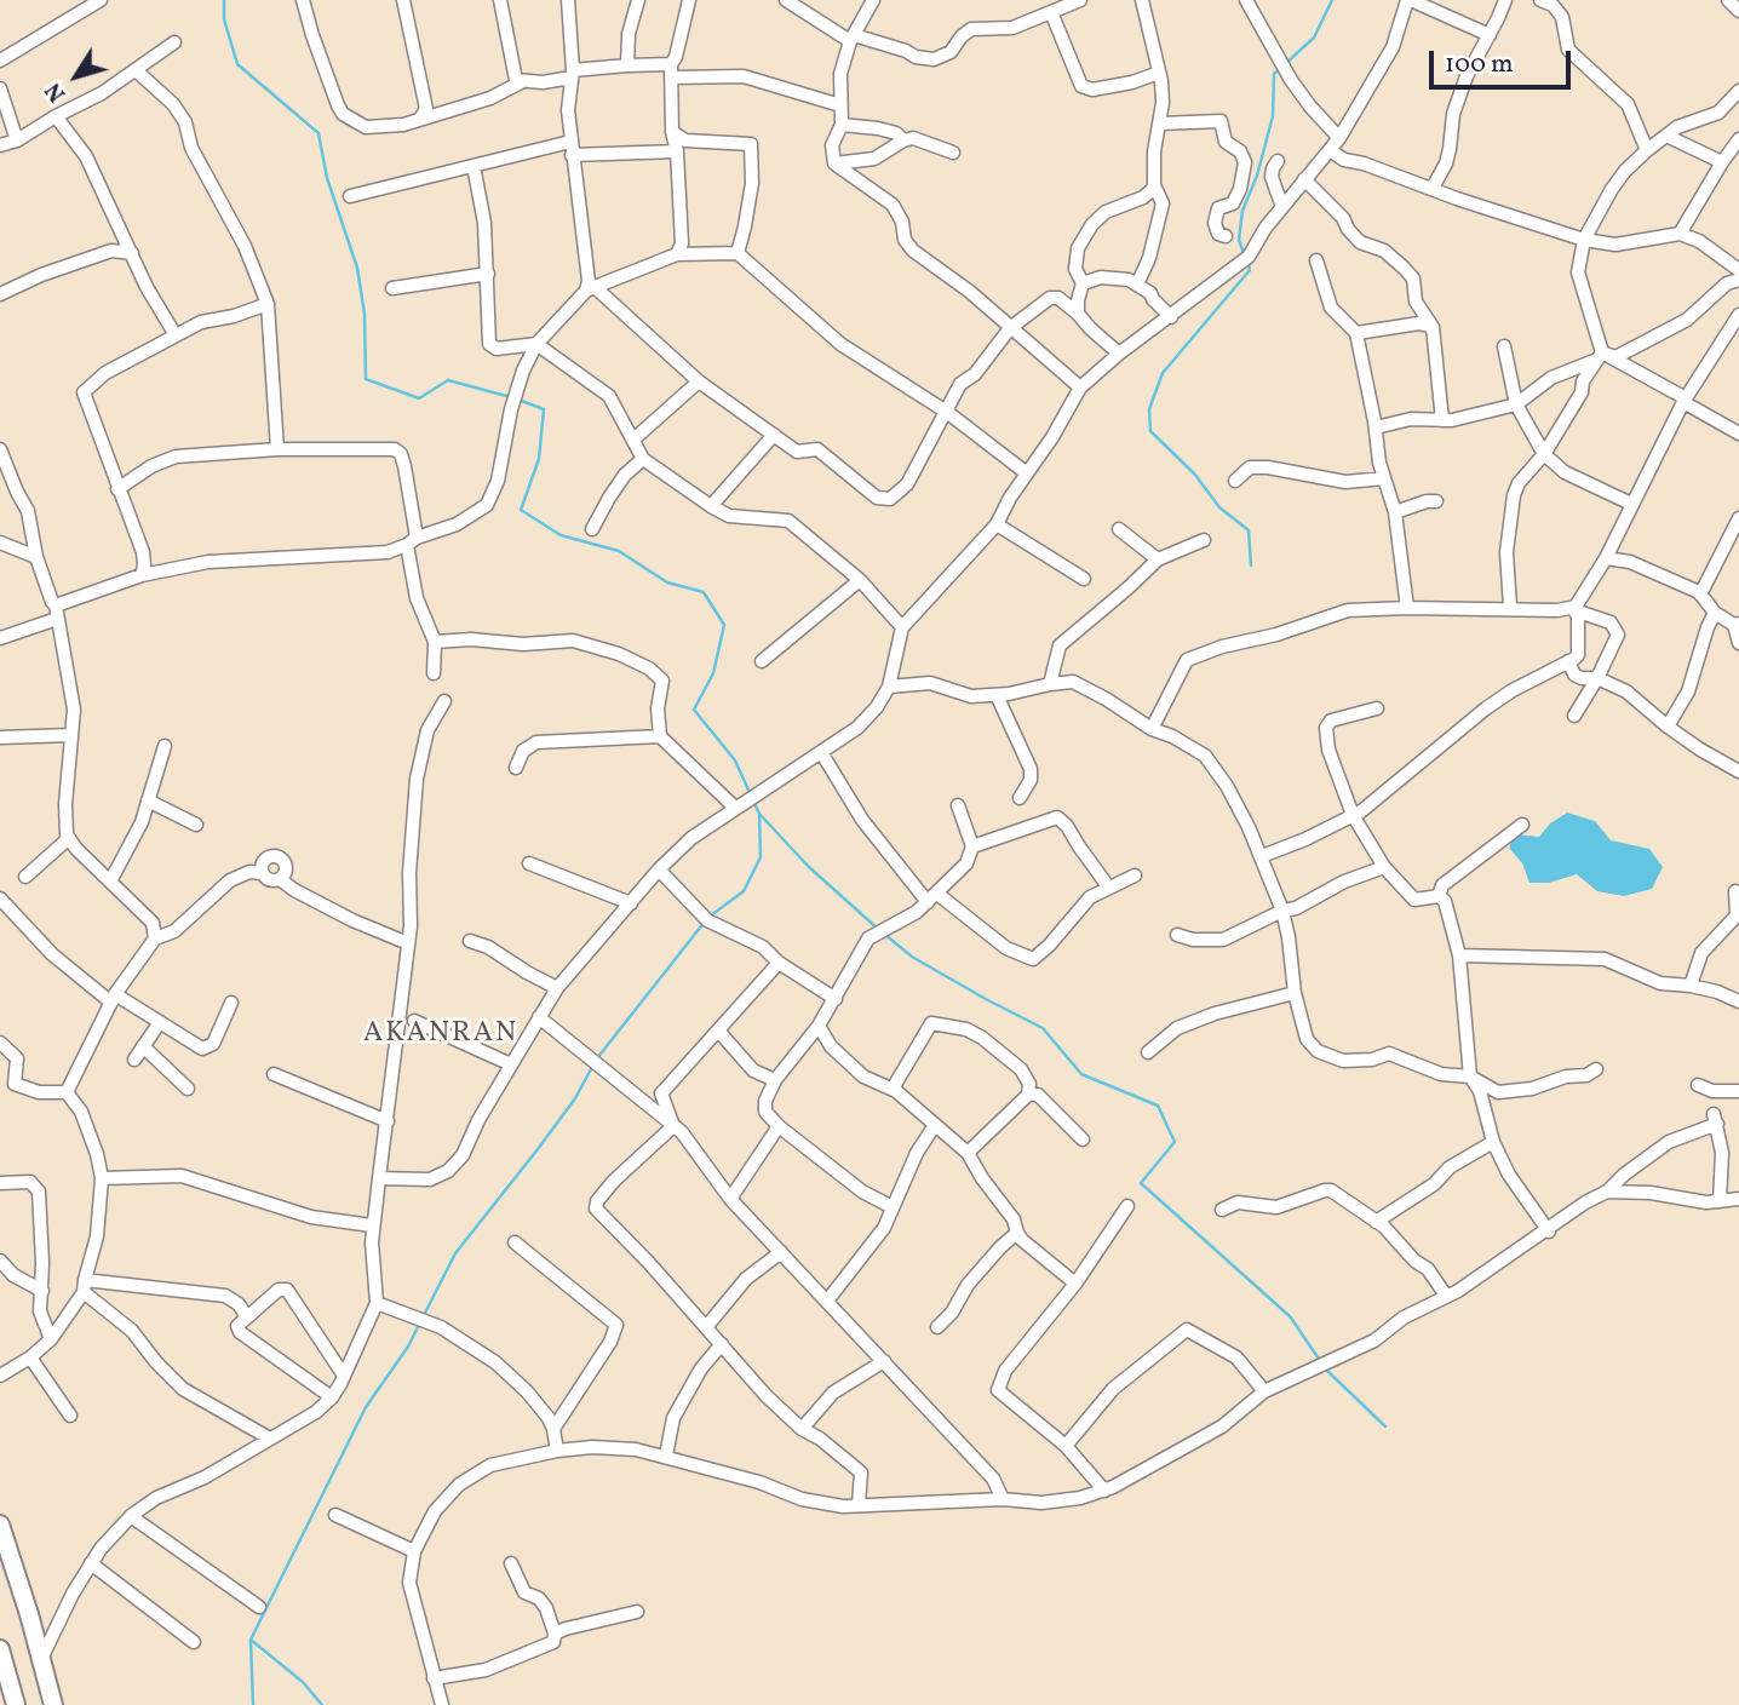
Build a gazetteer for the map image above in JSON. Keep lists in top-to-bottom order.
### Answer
{
  "districts": ["AKANRAN"],
  "scale_bar": "100 m",
  "north": "bottom left"
}
